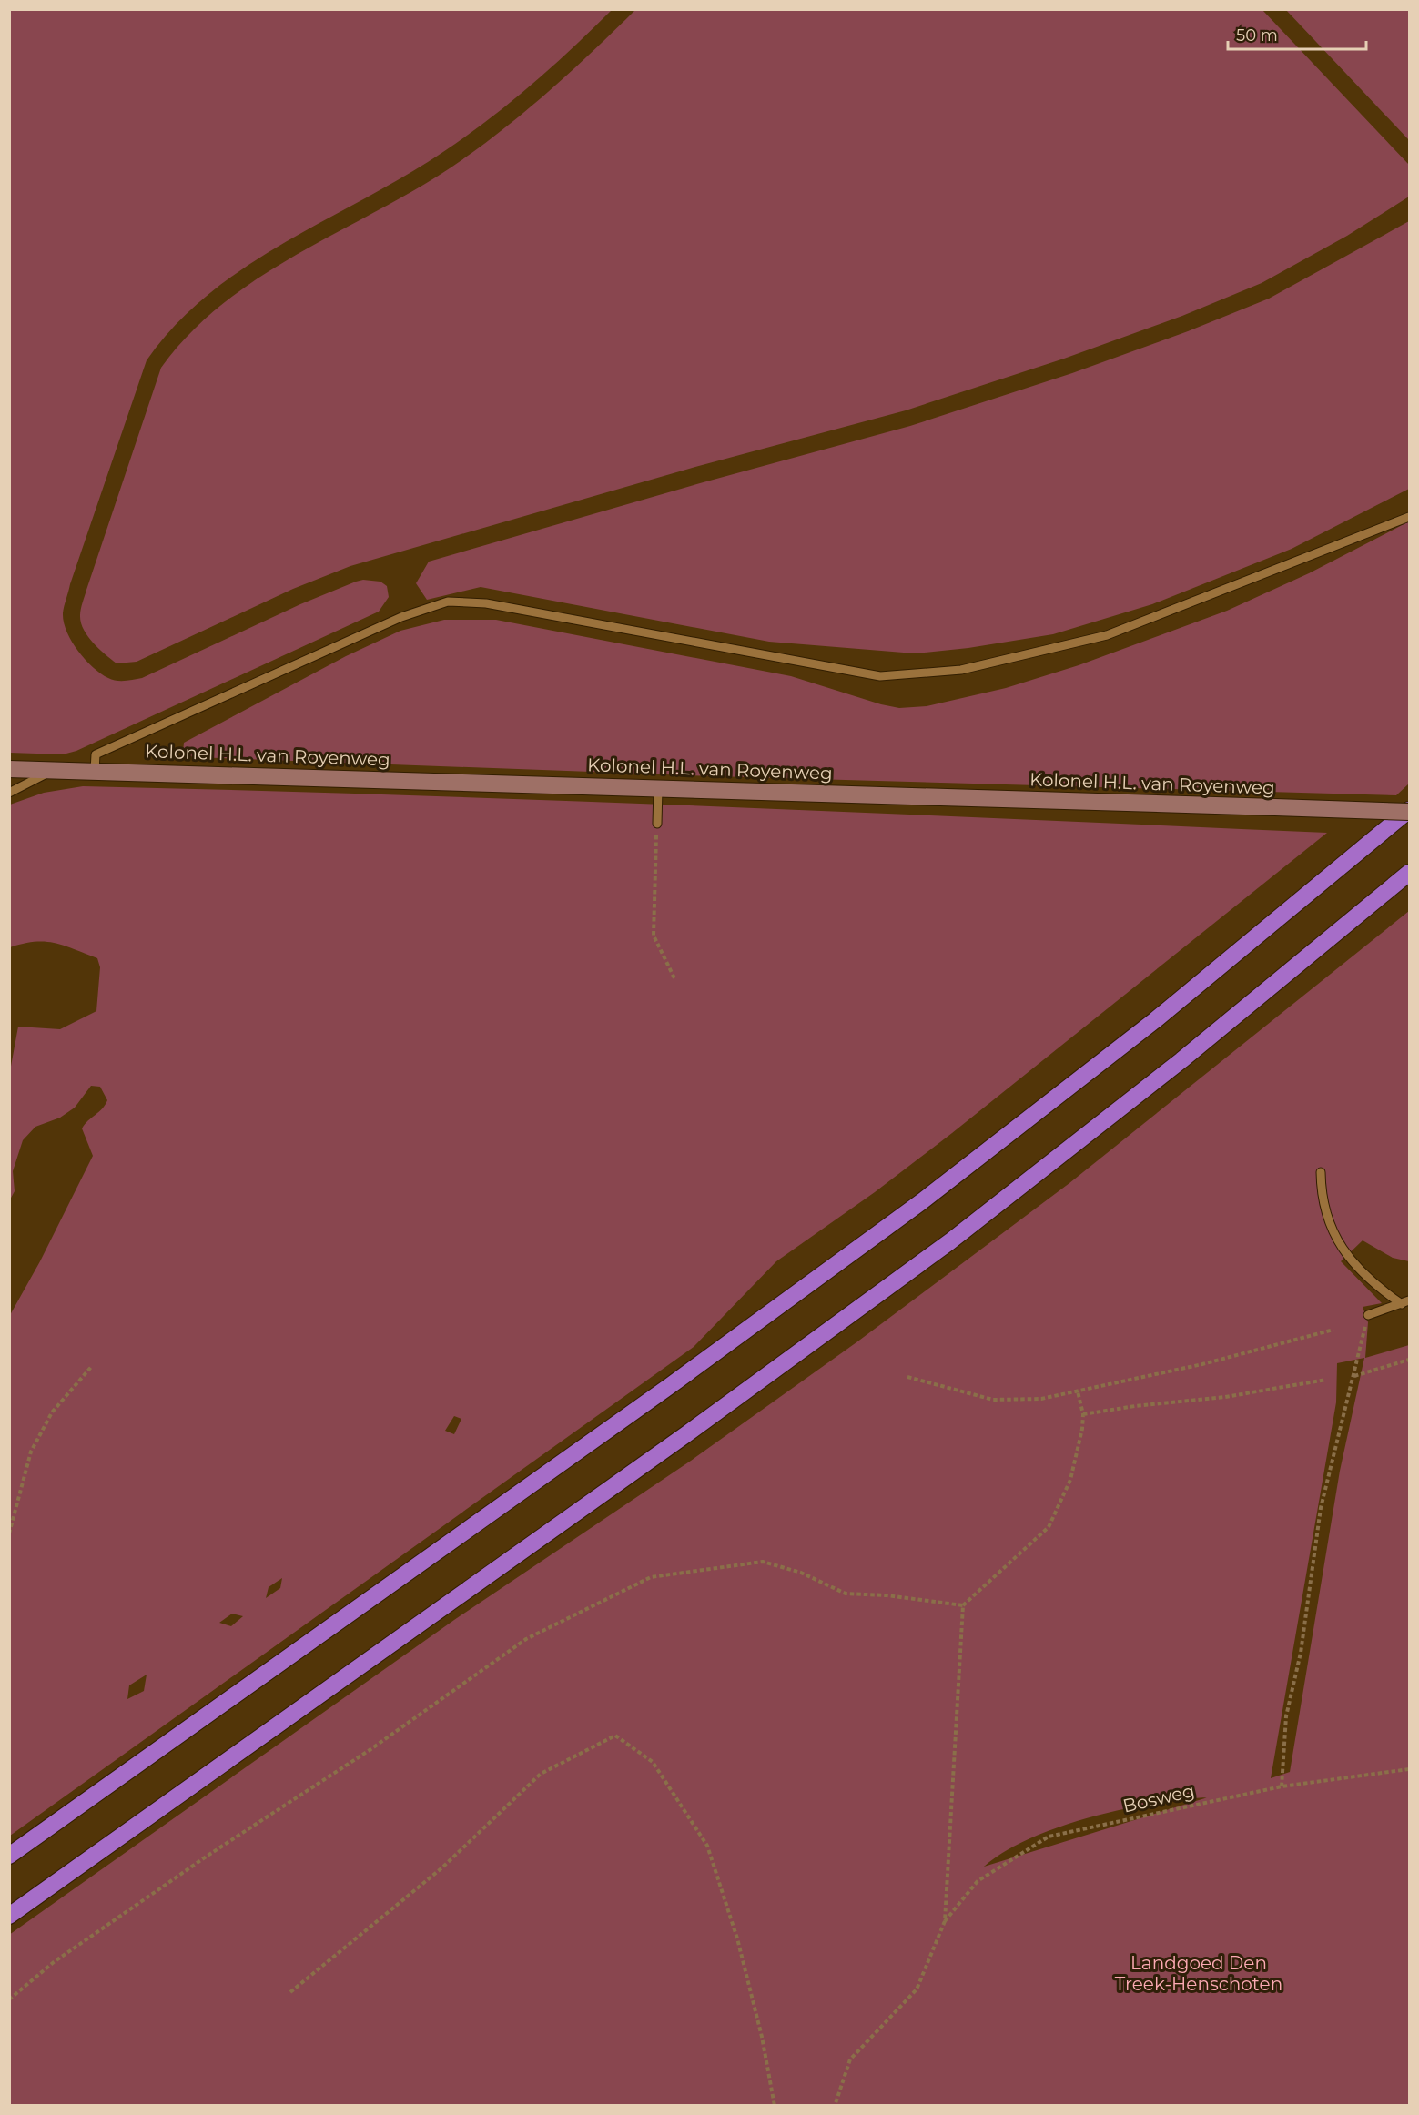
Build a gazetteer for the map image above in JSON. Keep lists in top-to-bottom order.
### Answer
{
  "streets": {
    "street": ["Kolonel H.L. van Royenweg"],
    "path": ["Bosweg"]
  },
  "parks": ["Landgoed Den Treek-Henschoten"],
  "scale_bar": "50 m"
}
